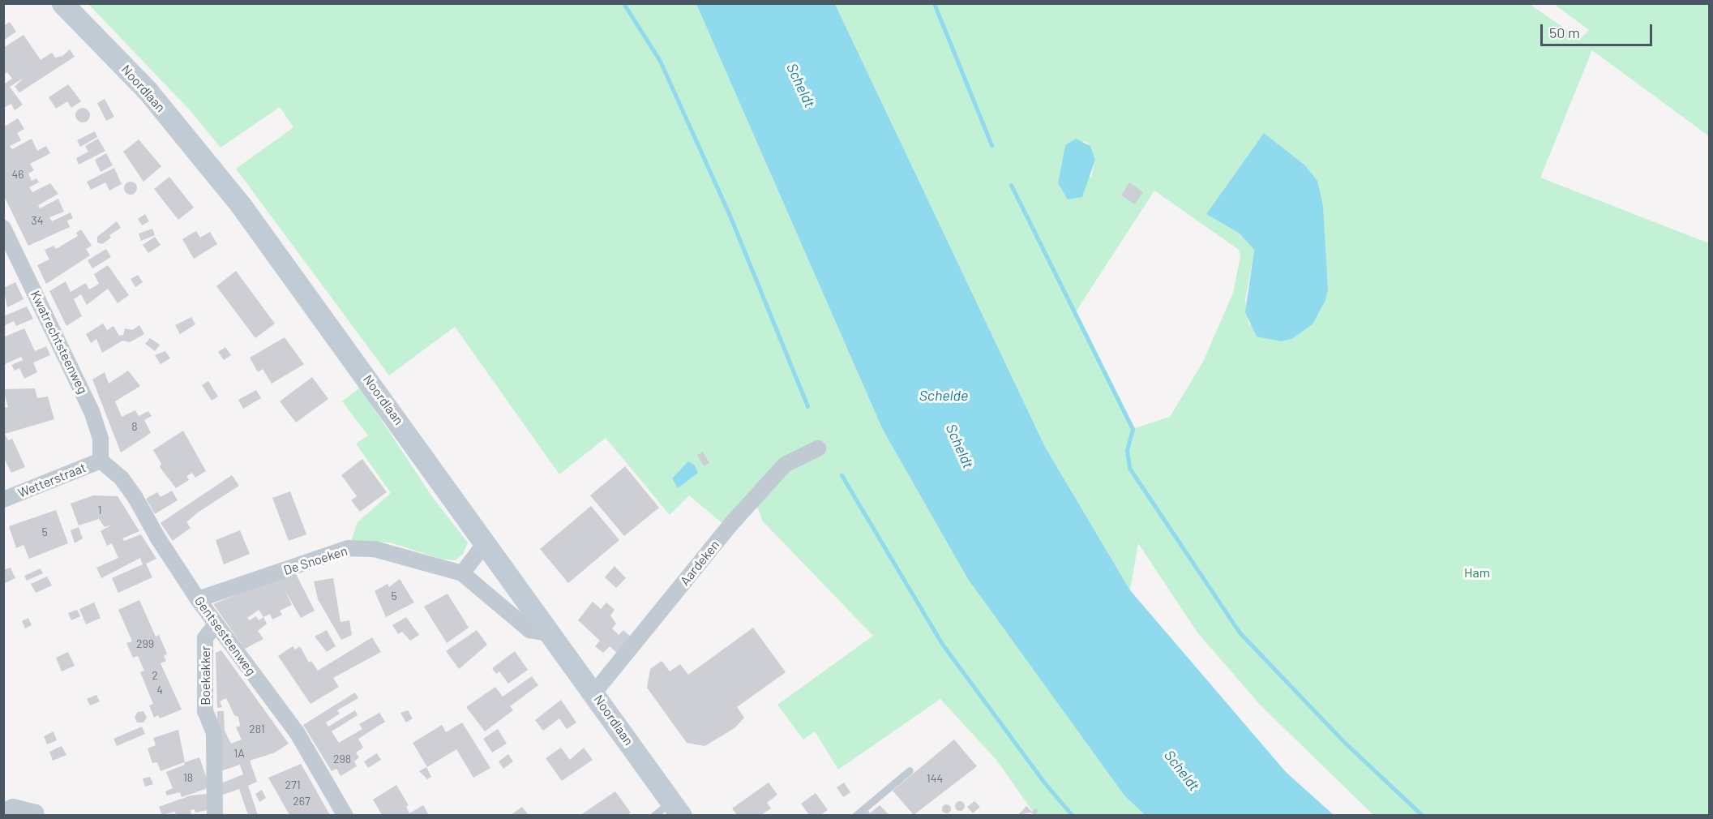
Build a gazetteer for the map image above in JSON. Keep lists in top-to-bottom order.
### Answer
{
  "streets": {
    "street": [
      "Noordlaan",
      "Kwatrechtsteenweg",
      "Wetterstraat",
      "De Snoeken",
      "Aardeken",
      "Gentsesteenweg",
      "Boekakker"
    ]
  },
  "crossings": [
    ["Noordlaan", "De Snoeken"],
    ["Noordlaan", "Aardeken"],
    ["Kwatrechtsteenweg", "Wetterstraat"],
    ["Kwatrechtsteenweg", "Gentsesteenweg"],
    ["Wetterstraat", "Gentsesteenweg"],
    ["De Snoeken", "Gentsesteenweg"],
    ["Gentsesteenweg", "Boekakker"]
  ],
  "water": ["Scheldt", "Schelde"],
  "parks": ["Ham"],
  "house_numbers": [
    "46",
    "34",
    "8",
    "1",
    "5",
    "5",
    "299",
    "2",
    "4",
    "281",
    "1A",
    "298",
    "18",
    "144",
    "271",
    "267"
  ],
  "scale_bar": "50 m"
}
